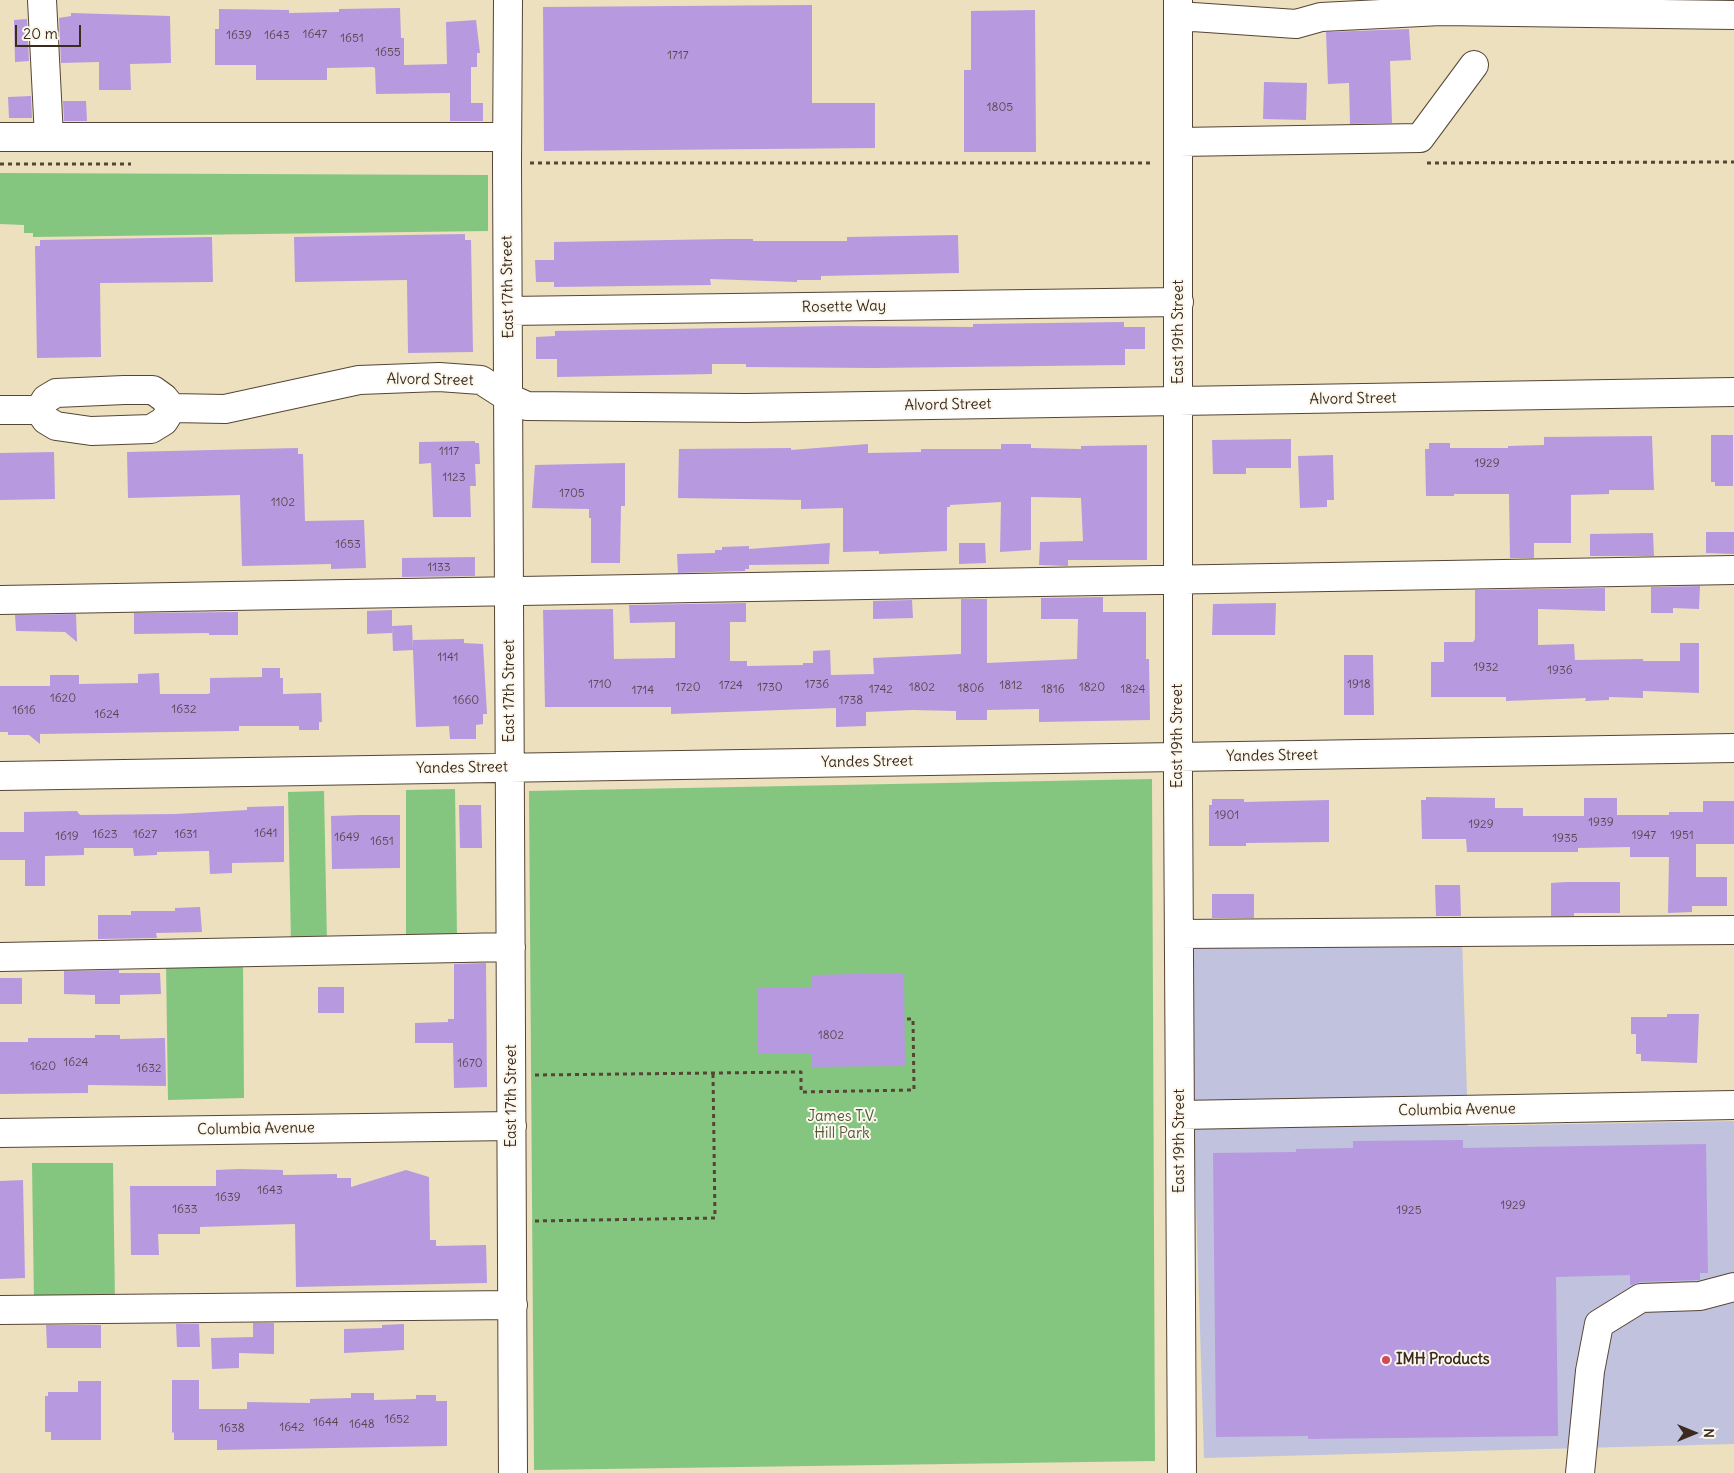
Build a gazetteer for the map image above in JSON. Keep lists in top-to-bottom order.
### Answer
{
  "streets": {
    "street": [
      "East 17th Street",
      "Rosette Way",
      "East 19th Street",
      "Alvord Street",
      "Yandes Street",
      "Columbia Avenue"
    ]
  },
  "crossings": [
    ["East 17th Street", "Rosette Way"],
    ["East 17th Street", "Alvord Street"],
    ["East 17th Street", "Yandes Street"],
    ["East 17th Street", "Columbia Avenue"],
    ["Rosette Way", "East 19th Street"],
    ["East 19th Street", "Alvord Street"],
    ["East 19th Street", "Yandes Street"],
    ["East 19th Street", "Columbia Avenue"]
  ],
  "parks": ["James T.V. Hill Park"],
  "places": ["IMH Products"],
  "house_numbers": [
    "1647",
    "1639",
    "1643",
    "1651",
    "1655",
    "1717",
    "1805",
    "1117",
    "1929",
    "1123",
    "1705",
    "1102",
    "1653",
    "1133",
    "1141",
    "1932",
    "1936",
    "1710",
    "1736",
    "1918",
    "1724",
    "1812",
    "1720",
    "1730",
    "1802",
    "1820",
    "1806",
    "1742",
    "1816",
    "1824",
    "1714",
    "1620",
    "1660",
    "1738",
    "1632",
    "1616",
    "1624",
    "1901",
    "1939",
    "1929",
    "1641",
    "1623",
    "1627",
    "1631",
    "1947",
    "1951",
    "1619",
    "1649",
    "1935",
    "1651",
    "1802",
    "1624",
    "1670",
    "1620",
    "1632",
    "1643",
    "1639",
    "1929",
    "1633",
    "1925",
    "1652",
    "1644",
    "1648",
    "1642",
    "1638"
  ],
  "scale_bar": "20 m",
  "north": "right"
}
